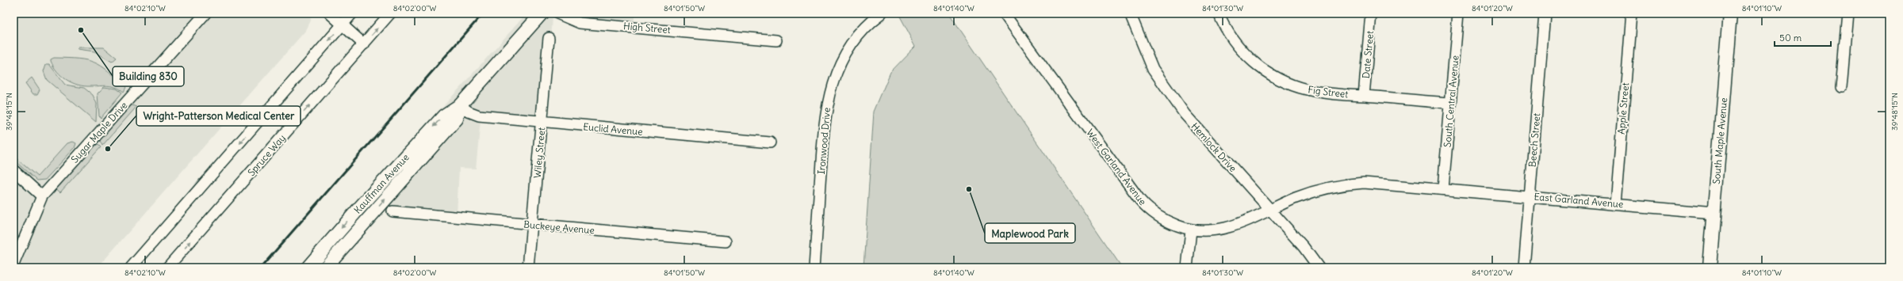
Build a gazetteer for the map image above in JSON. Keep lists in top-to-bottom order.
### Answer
{
  "streets": {
    "main road": ["South Maple Avenue", "Kauffman Avenue"],
    "street": [
      "High Street",
      "Date Street",
      "Fig Street",
      "South Central Avenue",
      "Apple Street",
      "Euclid Avenue",
      "Sugar Maple Drive",
      "Beech Street",
      "Ironwood Drive",
      "Hemlock Drive",
      "Wiley Street",
      "Spruce Way",
      "West Garland Avenue",
      "East Garland Avenue",
      "Buckeye Avenue"
    ]
  },
  "crossings": [
    ["Date Street", "Fig Street"],
    ["Fig Street", "South Central Avenue"],
    ["South Central Avenue", "West Garland Avenue"],
    ["South Central Avenue", "East Garland Avenue"],
    ["Apple Street", "East Garland Avenue"],
    ["Euclid Avenue", "Wiley Street"],
    ["Euclid Avenue", "Kauffman Avenue"],
    ["Beech Street", "East Garland Avenue"],
    ["South Maple Avenue", "East Garland Avenue"],
    ["Hemlock Drive", "West Garland Avenue"],
    ["Wiley Street", "Buckeye Avenue"],
    ["West Garland Avenue", "East Garland Avenue"]
  ],
  "places": ["Building 830", "Wright-Patterson Medical Center", "Maplewood Park"],
  "scale_bar": "50 m",
  "coordinates": [
    "84°02'10\"W",
    "84°02'00\"W",
    "84°01'50\"W",
    "84°01'40\"W",
    "84°01'30\"W",
    "84°01'20\"W",
    "84°01'10\"W",
    "39°48'15\"N"
  ]
}
